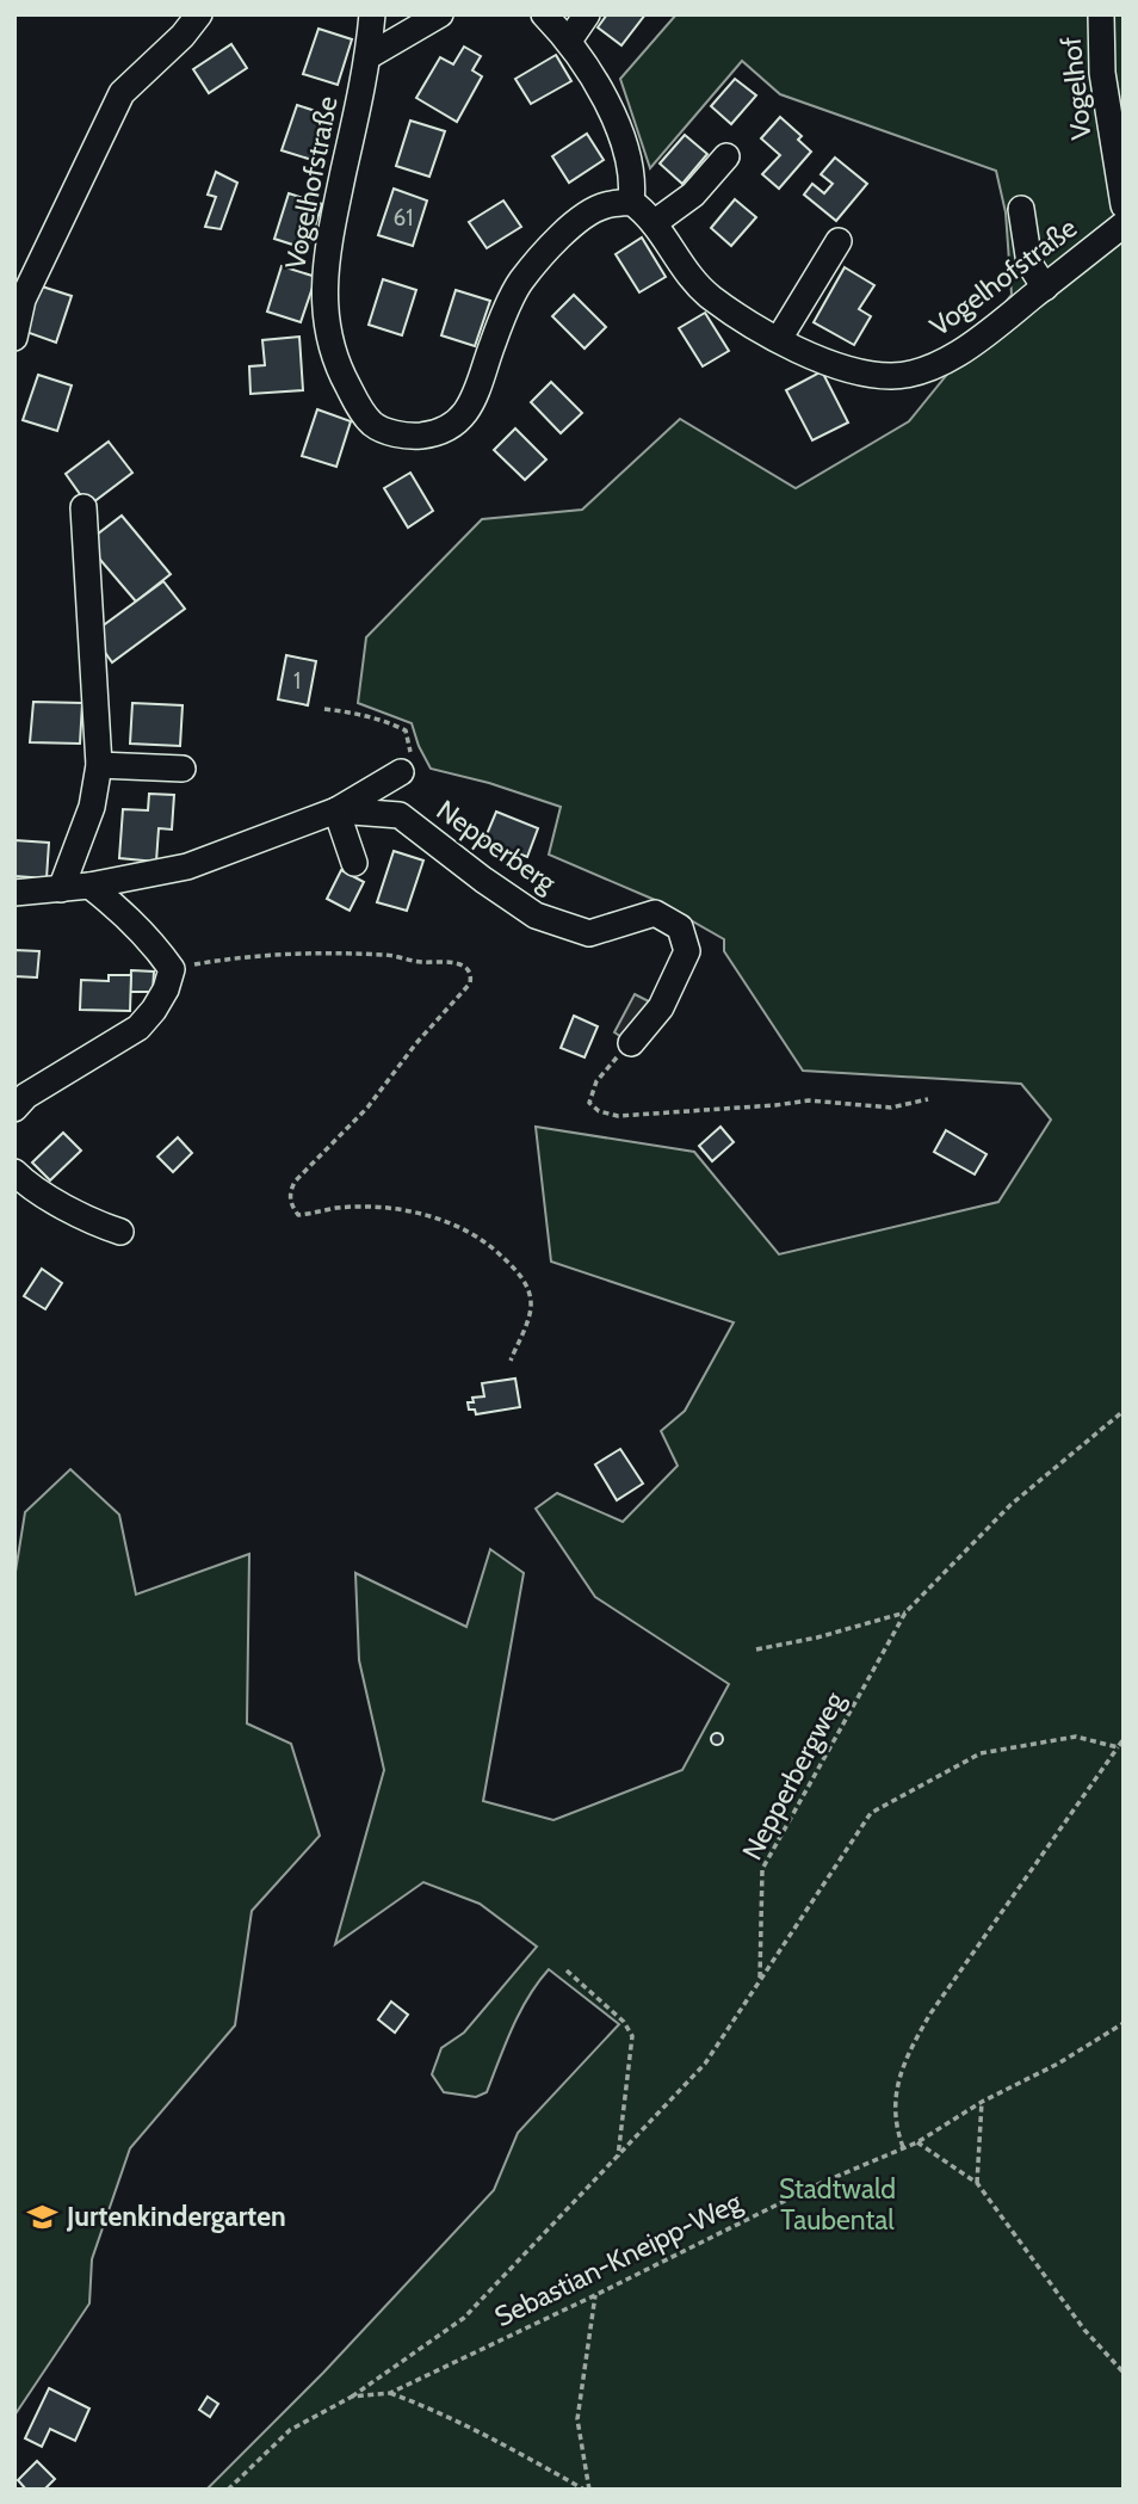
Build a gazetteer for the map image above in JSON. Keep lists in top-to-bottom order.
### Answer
{
  "streets": {
    "street": ["Vogelhof", "Vogelhofstraße", "Nepperberg"],
    "path": ["Nepperbergweg", "Sebastian-Kneipp-Weg"]
  },
  "parks": ["Stadtwald Taubental"],
  "places": {
    "school or university": ["Jurtenkindergarten"]
  },
  "house_numbers": ["61", "1"]
}
